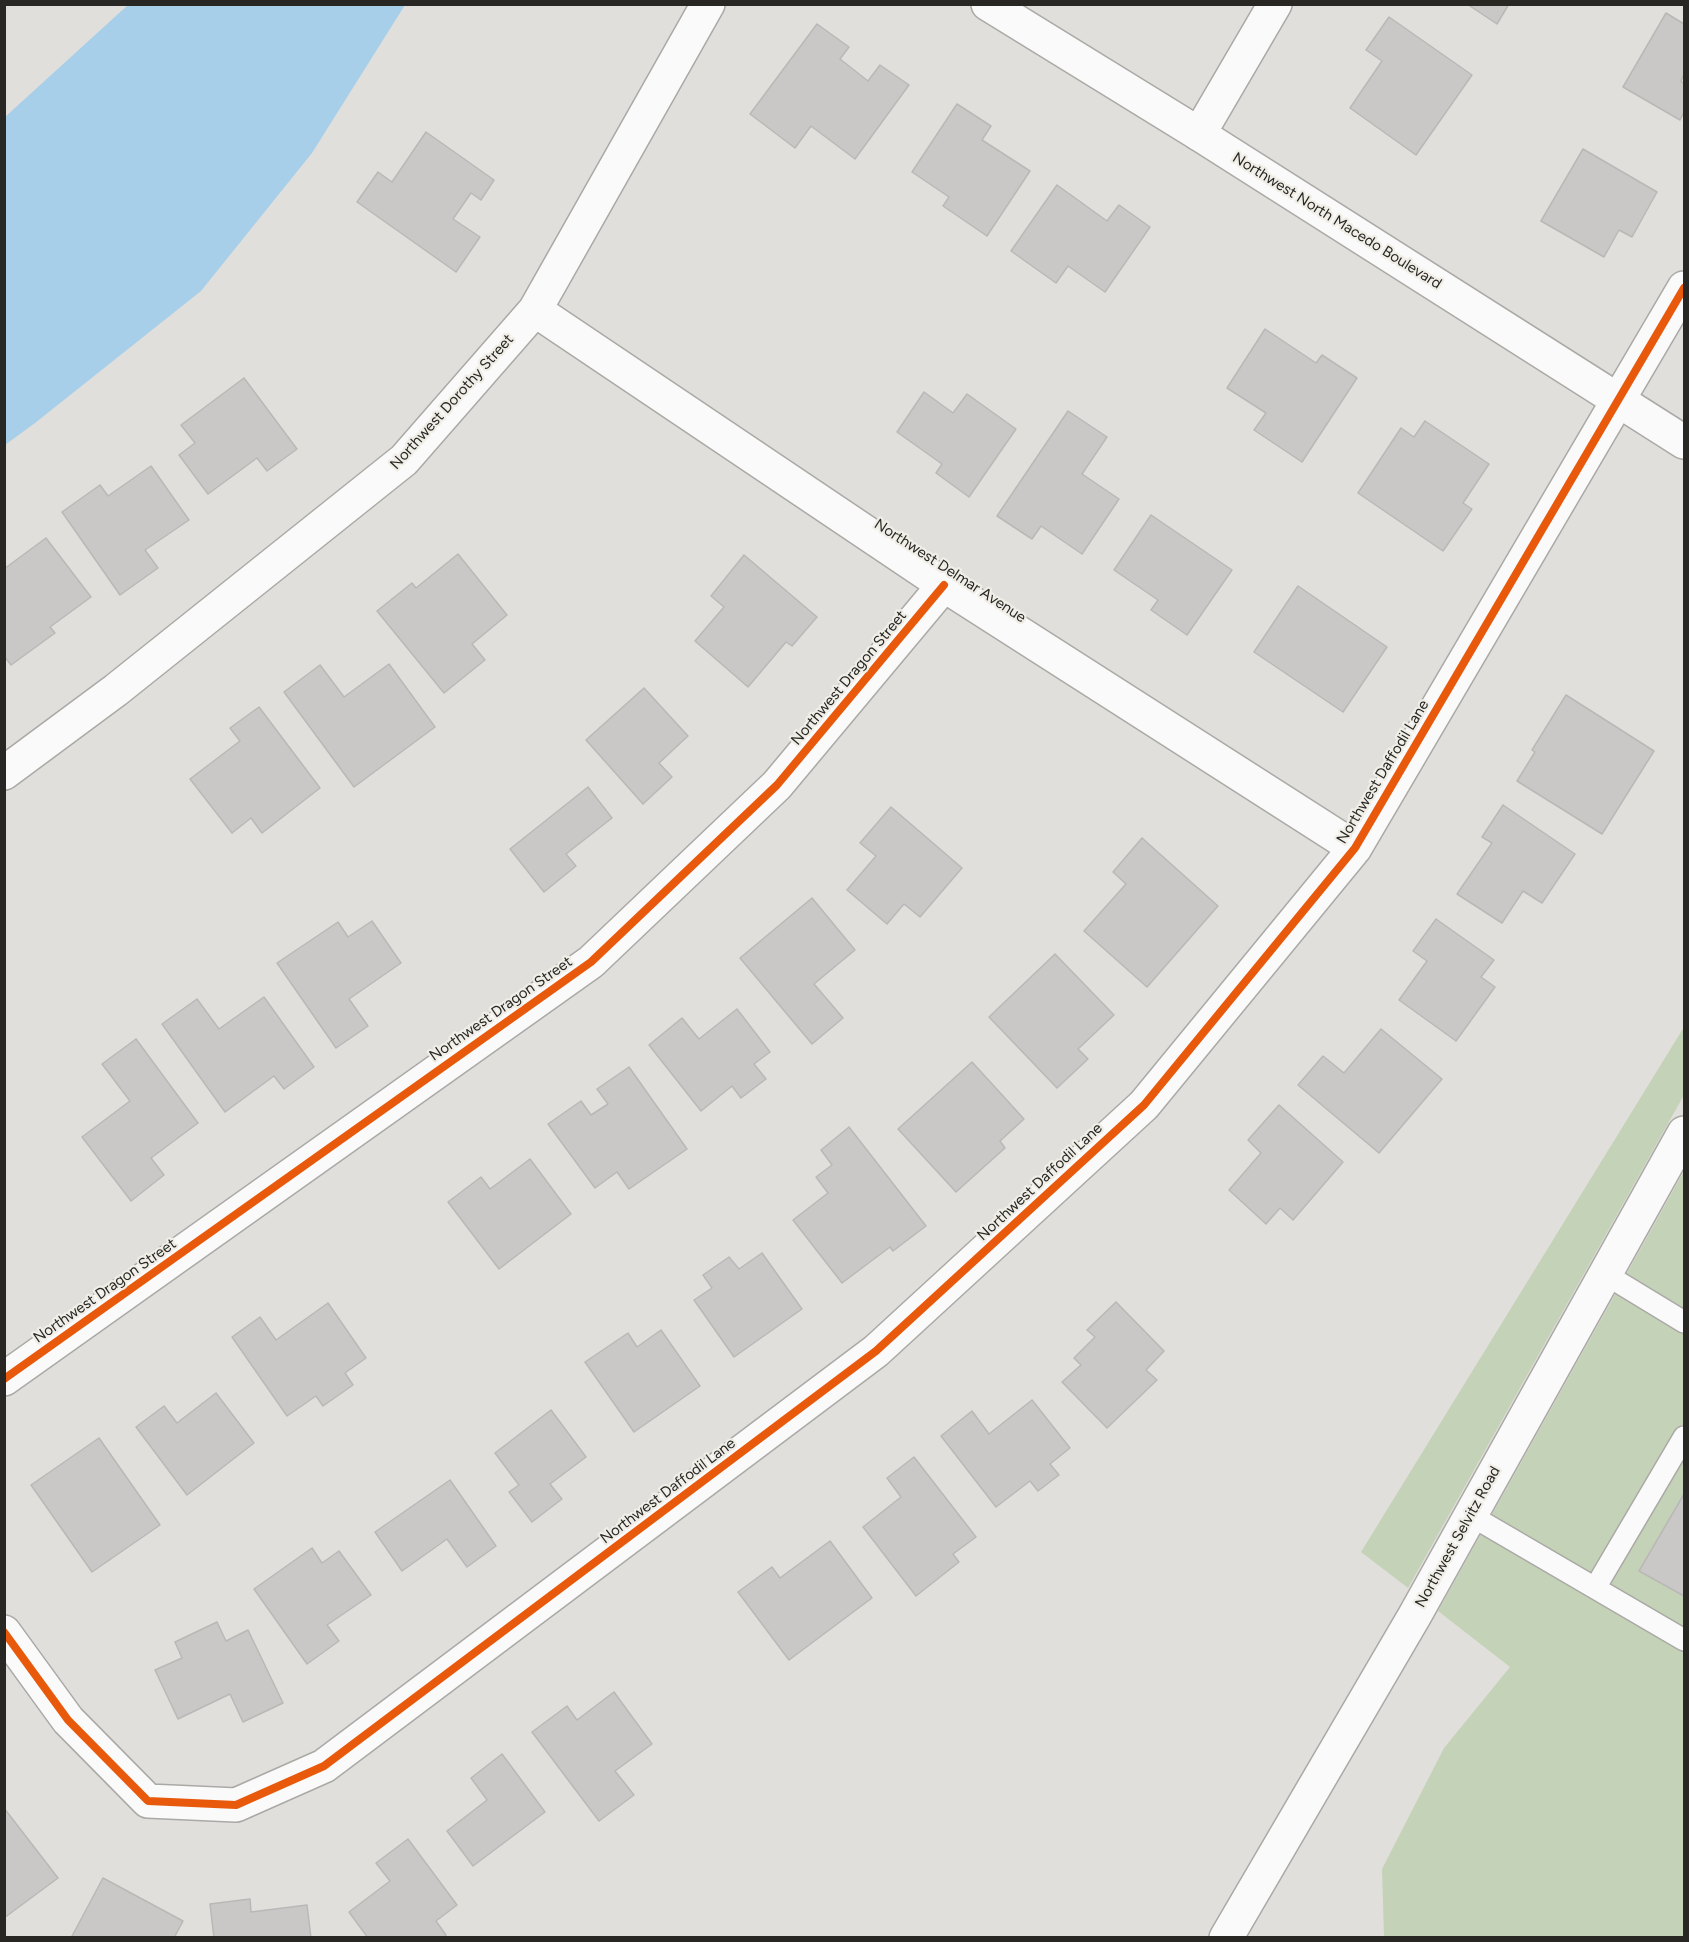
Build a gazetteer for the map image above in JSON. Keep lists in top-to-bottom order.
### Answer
{
  "streets": {
    "street": [
      "Northwest North Macedo Boulevard",
      "Northwest Dorothy Street",
      "Northwest Delmar Avenue",
      "Northwest Dragon Street",
      "Northwest Daffodil Lane",
      "Northwest Selvitz Road"
    ]
  },
  "crossings": [
    ["Northwest North Macedo Boulevard", "Northwest Daffodil Lane"],
    ["Northwest Dorothy Street", "Northwest Delmar Avenue"],
    ["Northwest Delmar Avenue", "Northwest Dragon Street"],
    ["Northwest Delmar Avenue", "Northwest Daffodil Lane"]
  ]
}
